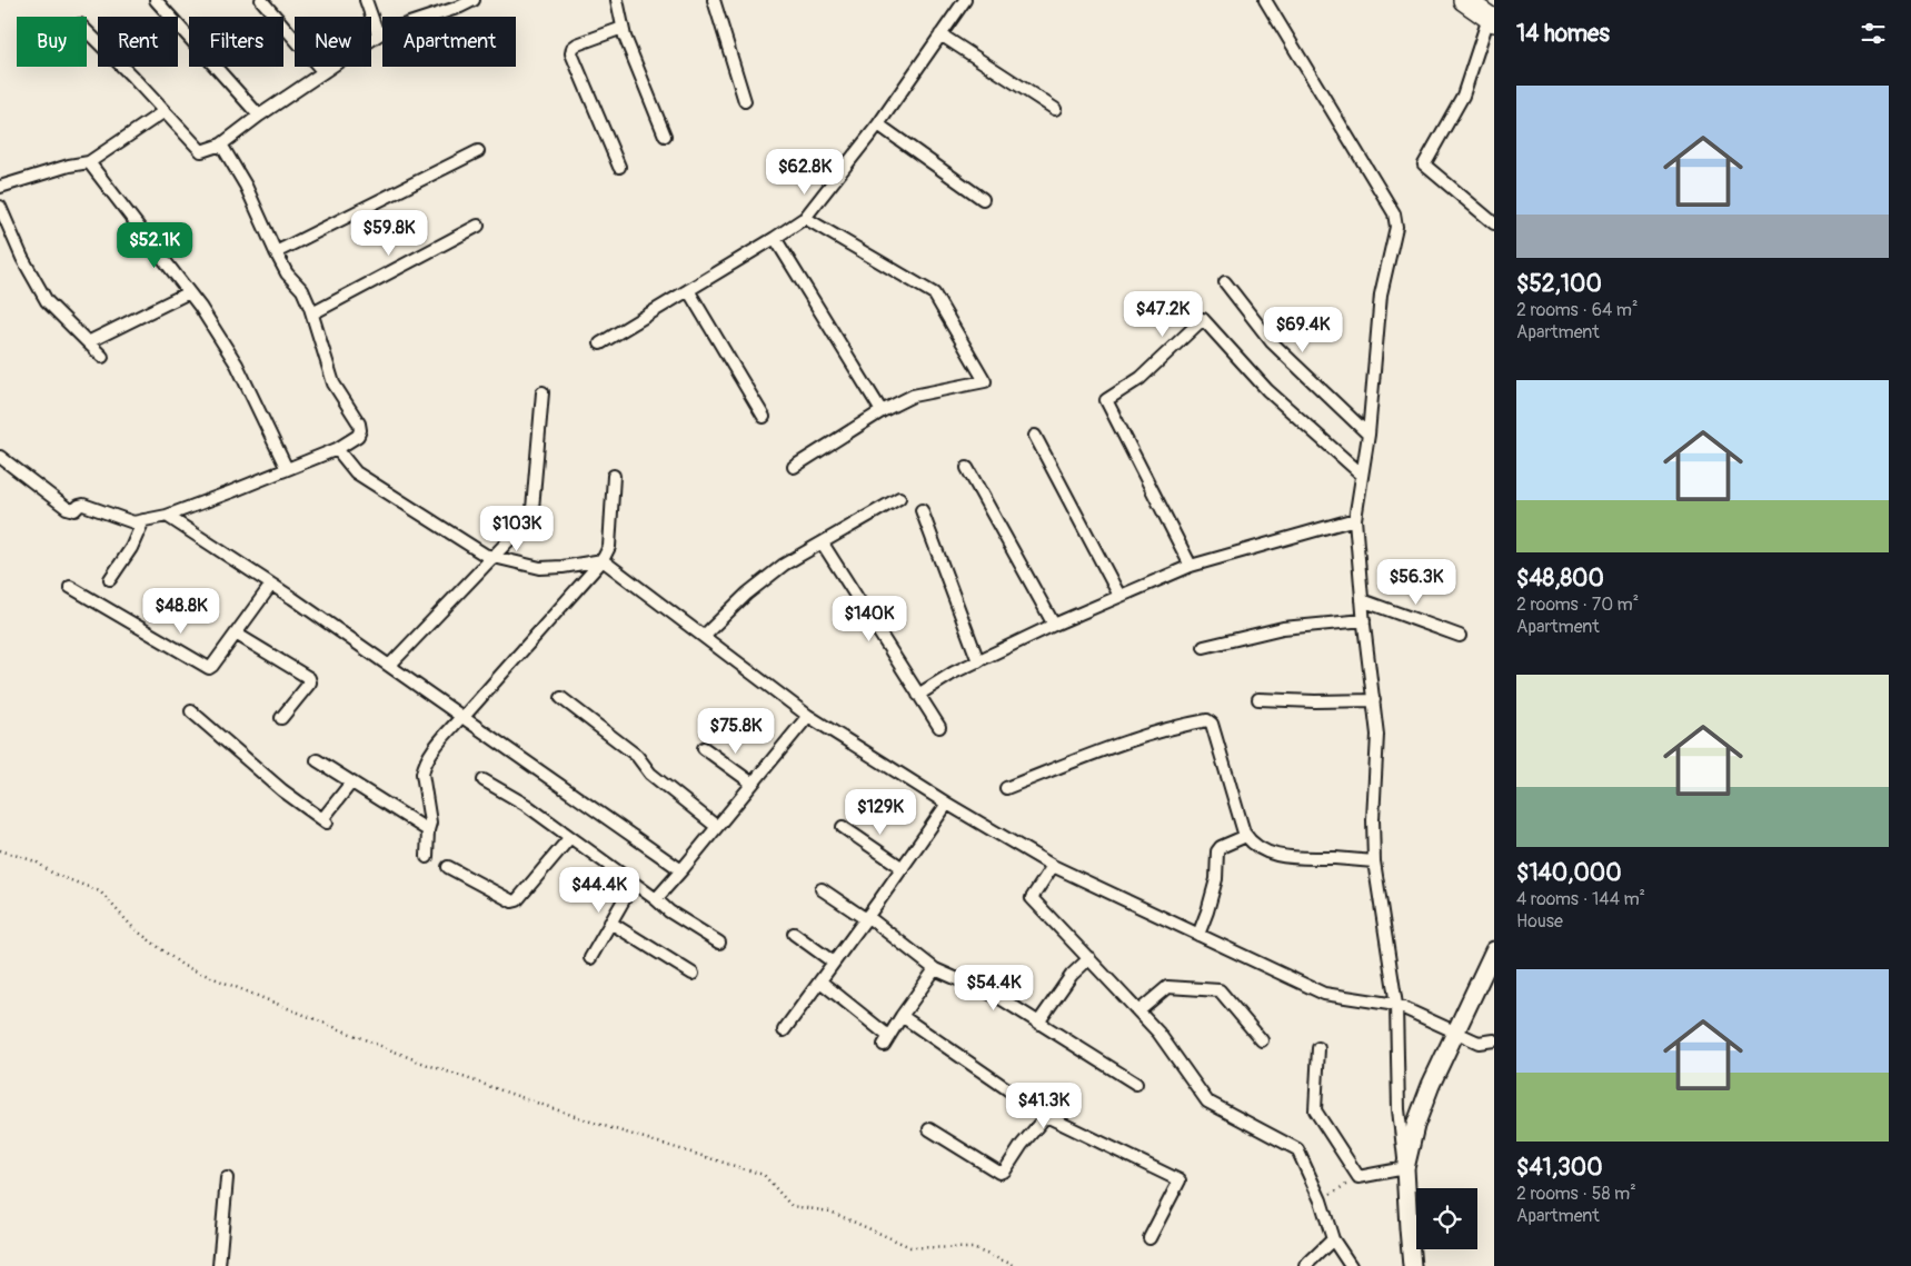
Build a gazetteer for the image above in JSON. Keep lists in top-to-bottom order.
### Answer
{
  "page": {
    "heading": "14 homes",
    "chip": [
      "Buy",
      "Rent",
      "Filters",
      "New",
      "Apartment"
    ],
    "list": [
      {
        "name": "$52,100",
        "note": "2 rooms · 64 m² · Apartment"
      },
      {
        "name": "$48,800",
        "note": "2 rooms · 70 m² · Apartment"
      },
      {
        "name": "$140,000",
        "note": "4 rooms · 144 m² · House"
      },
      {
        "name": "$41,300",
        "note": "2 rooms · 58 m² · Apartment"
      }
    ],
    "price": [
      "$62.8K",
      "$59.8K",
      "$52.1K",
      "$47.2K",
      "$69.4K",
      "$103K",
      "$56.3K",
      "$48.8K",
      "$140K",
      "$75.8K",
      "$129K",
      "$44.4K",
      "$54.4K",
      "$41.3K"
    ]
  }
}
